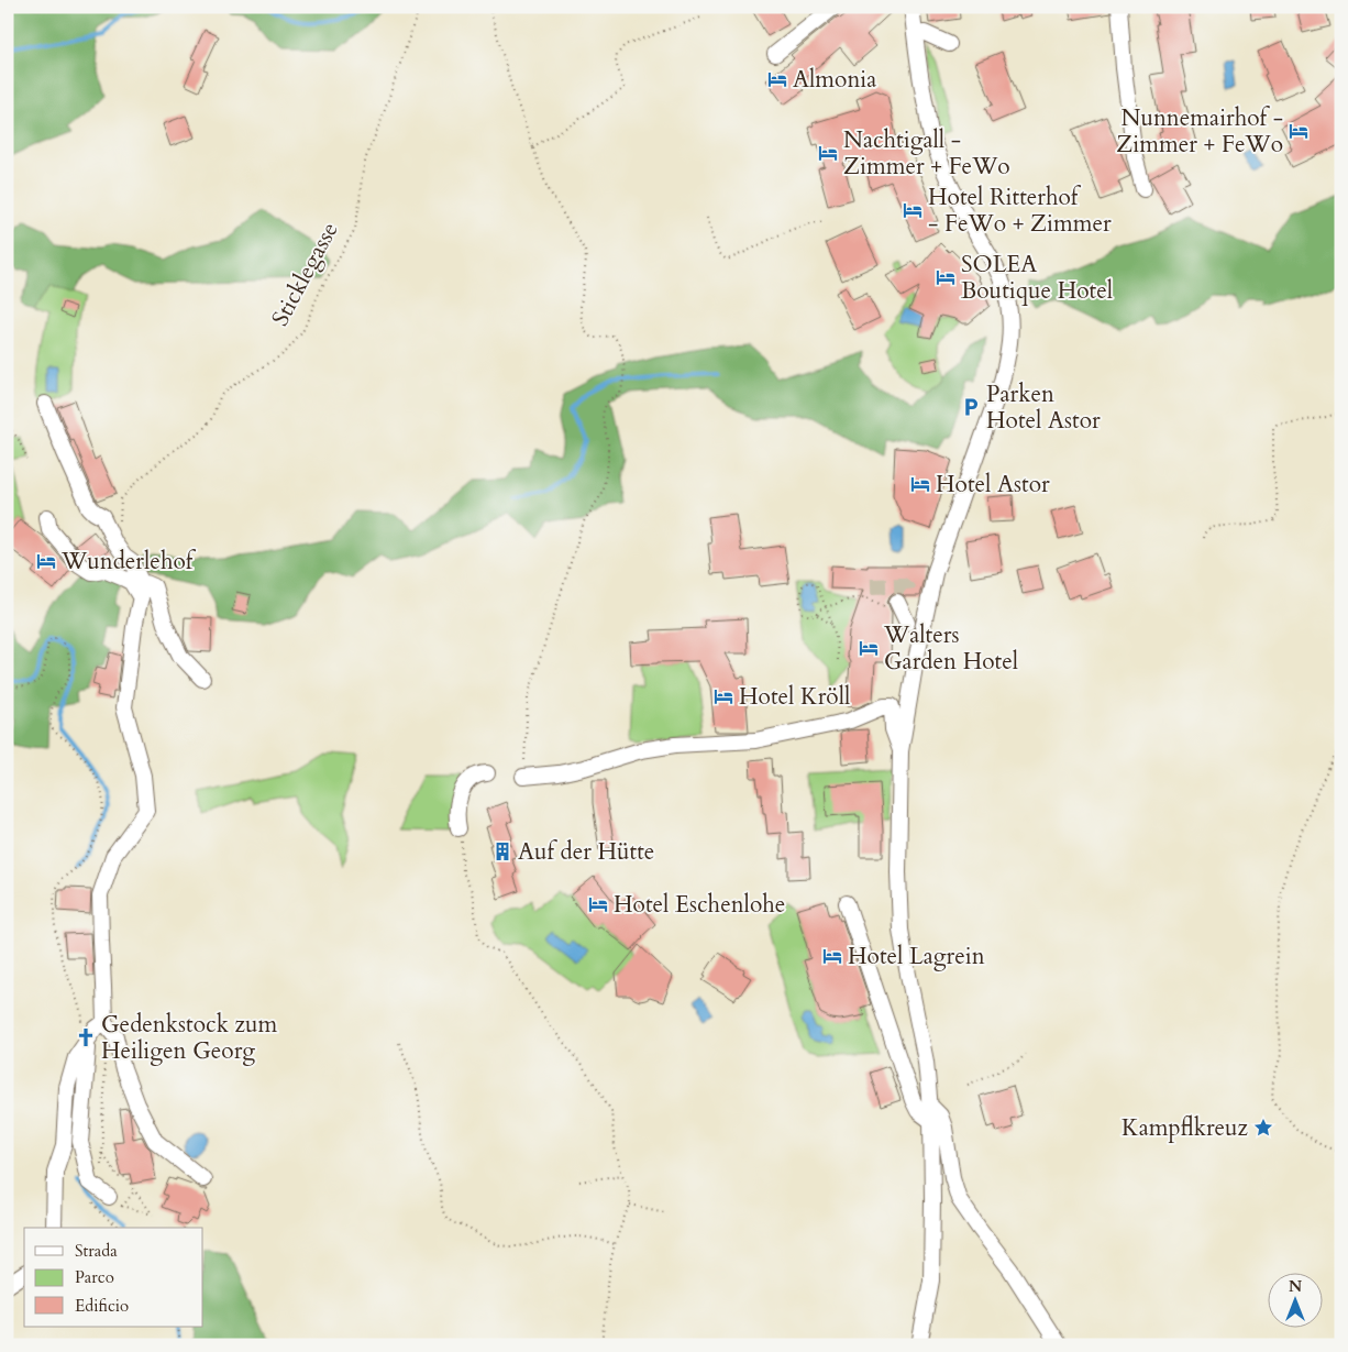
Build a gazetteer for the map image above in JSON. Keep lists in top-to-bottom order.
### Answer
{
  "streets": {
    "path": ["Sticklegasse"]
  },
  "places": {
    "hotel": [
      "Almonia",
      "Nunnemairhof - Zimmer + FeWo",
      "Nachtigall - Zimmer + FeWo",
      "Hotel Ritterhof - FeWo + Zimmer",
      "SOLEA Boutique Hotel",
      "Hotel Astor",
      "Wunderlehof",
      "Walters Garden Hotel",
      "Hotel Kröll",
      "Hotel Eschenlohe",
      "Hotel Lagrein"
    ],
    "parking": ["Parken Hotel Astor"],
    "building": ["Auf der Hütte"],
    "church": ["Gedenkstock zum Heiligen Georg"],
    "place": ["Kampflkreuz"]
  },
  "legend": ["Strada", "Parco", "Edificio"],
  "north": "top"
}
